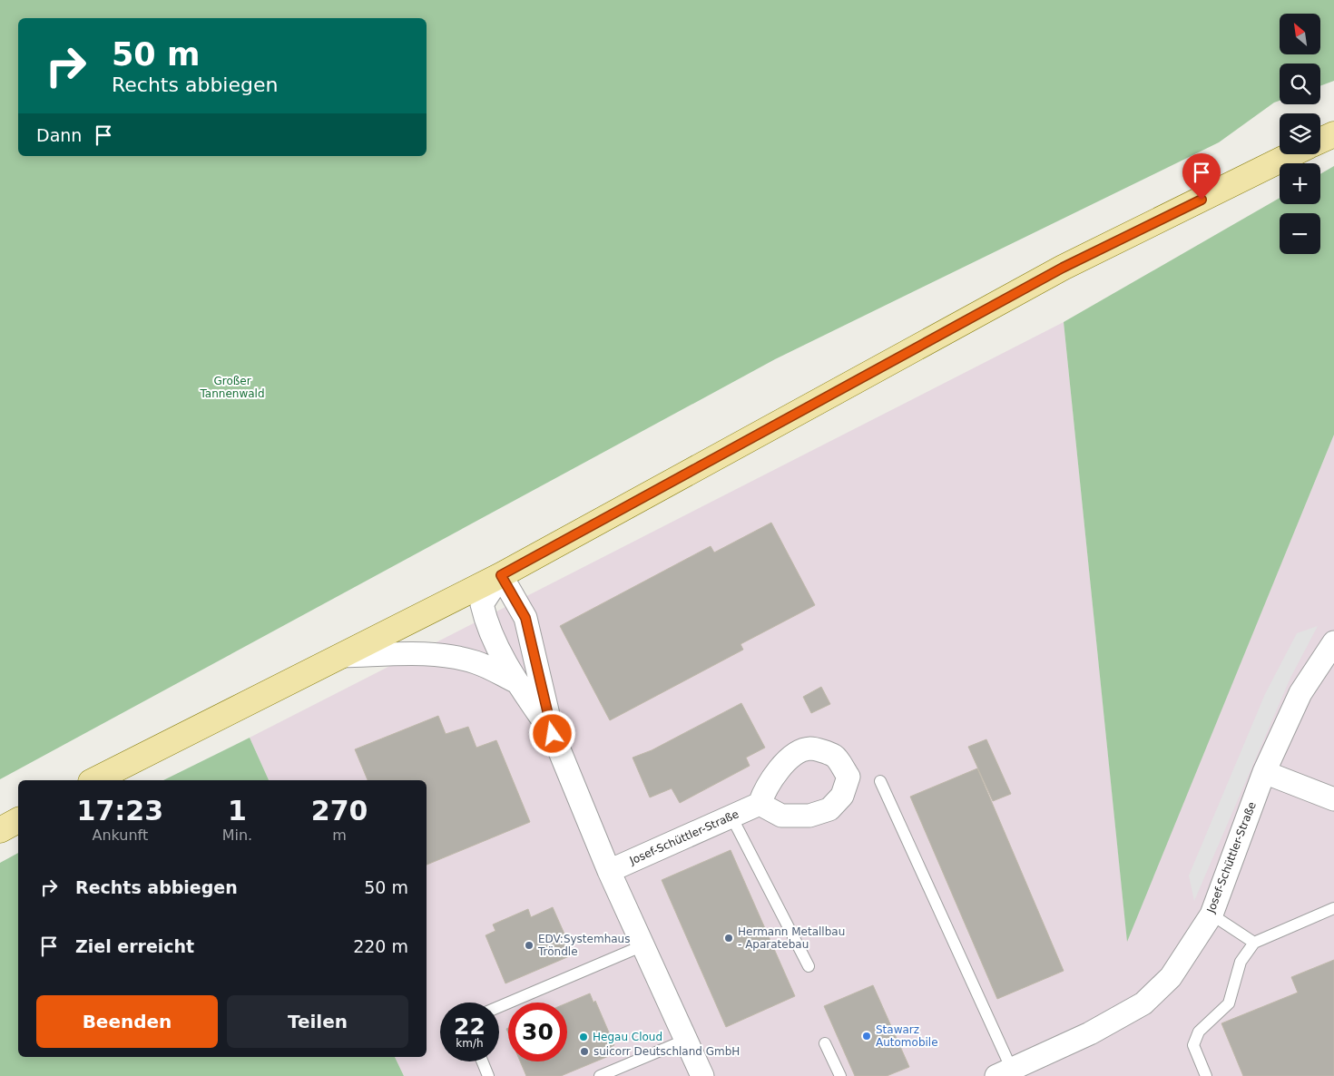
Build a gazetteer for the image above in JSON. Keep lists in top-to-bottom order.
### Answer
{
  "streets": {
    "street": ["Josef-Schüttler-Straße"]
  },
  "parks": ["Großer Tannenwald"],
  "places": [
    "Hermann Metallbau - Aparatebau",
    "EDV:Systemhaus Tröndle",
    "Stawarz Automobile",
    "Hegau Cloud",
    "suicorr Deutschland GmbH"
  ],
  "north": "top left",
  "page": {
    "map_buttons": ["+", "−"],
    "turn": ["50 m", "Rechts abbiegen"],
    "then": "Dann",
    "eta": [
      "17:23",
      "Ankunft",
      "1",
      "Min.",
      "270",
      "m"
    ],
    "list": [
      {
        "name": "Rechts abbiegen",
        "value": "50 m"
      },
      {
        "name": "Ziel erreicht",
        "value": "220 m"
      }
    ],
    "buttons": ["Beenden", "Teilen"],
    "speed": "22 km/h",
    "limit": "30"
  }
}
